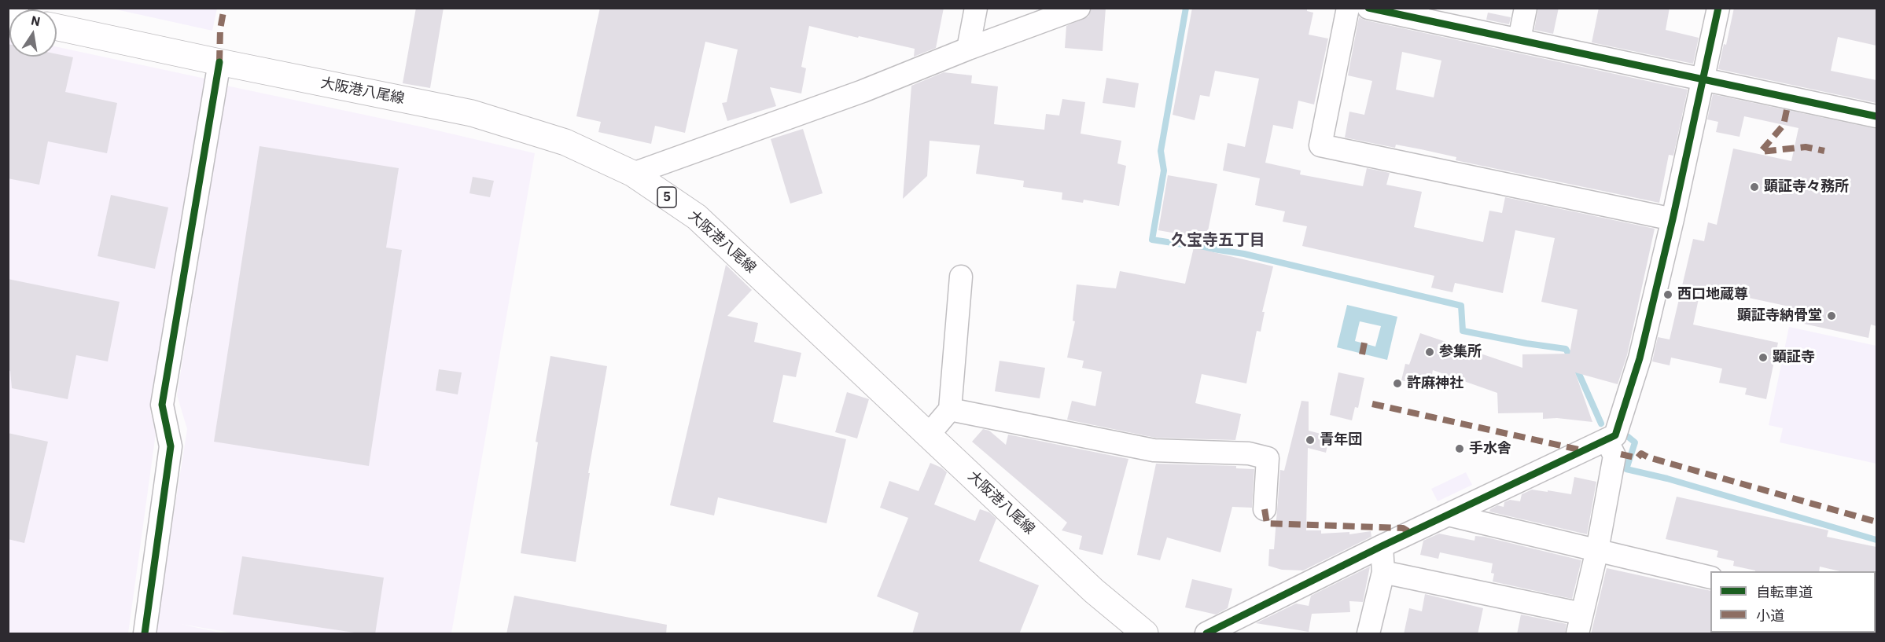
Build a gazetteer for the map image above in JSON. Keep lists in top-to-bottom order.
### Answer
{
  "streets": {
    "main road": ["大阪港八尾線", "5"]
  },
  "districts": ["久宝寺五丁目"],
  "places": [
    "顕証寺々務所",
    "西口地蔵尊",
    "顕証寺納骨堂",
    "参集所",
    "顕証寺",
    "許麻神社",
    "青年団",
    "手水舎"
  ],
  "legend": ["自転車道", "小道"],
  "north": "top"
}
